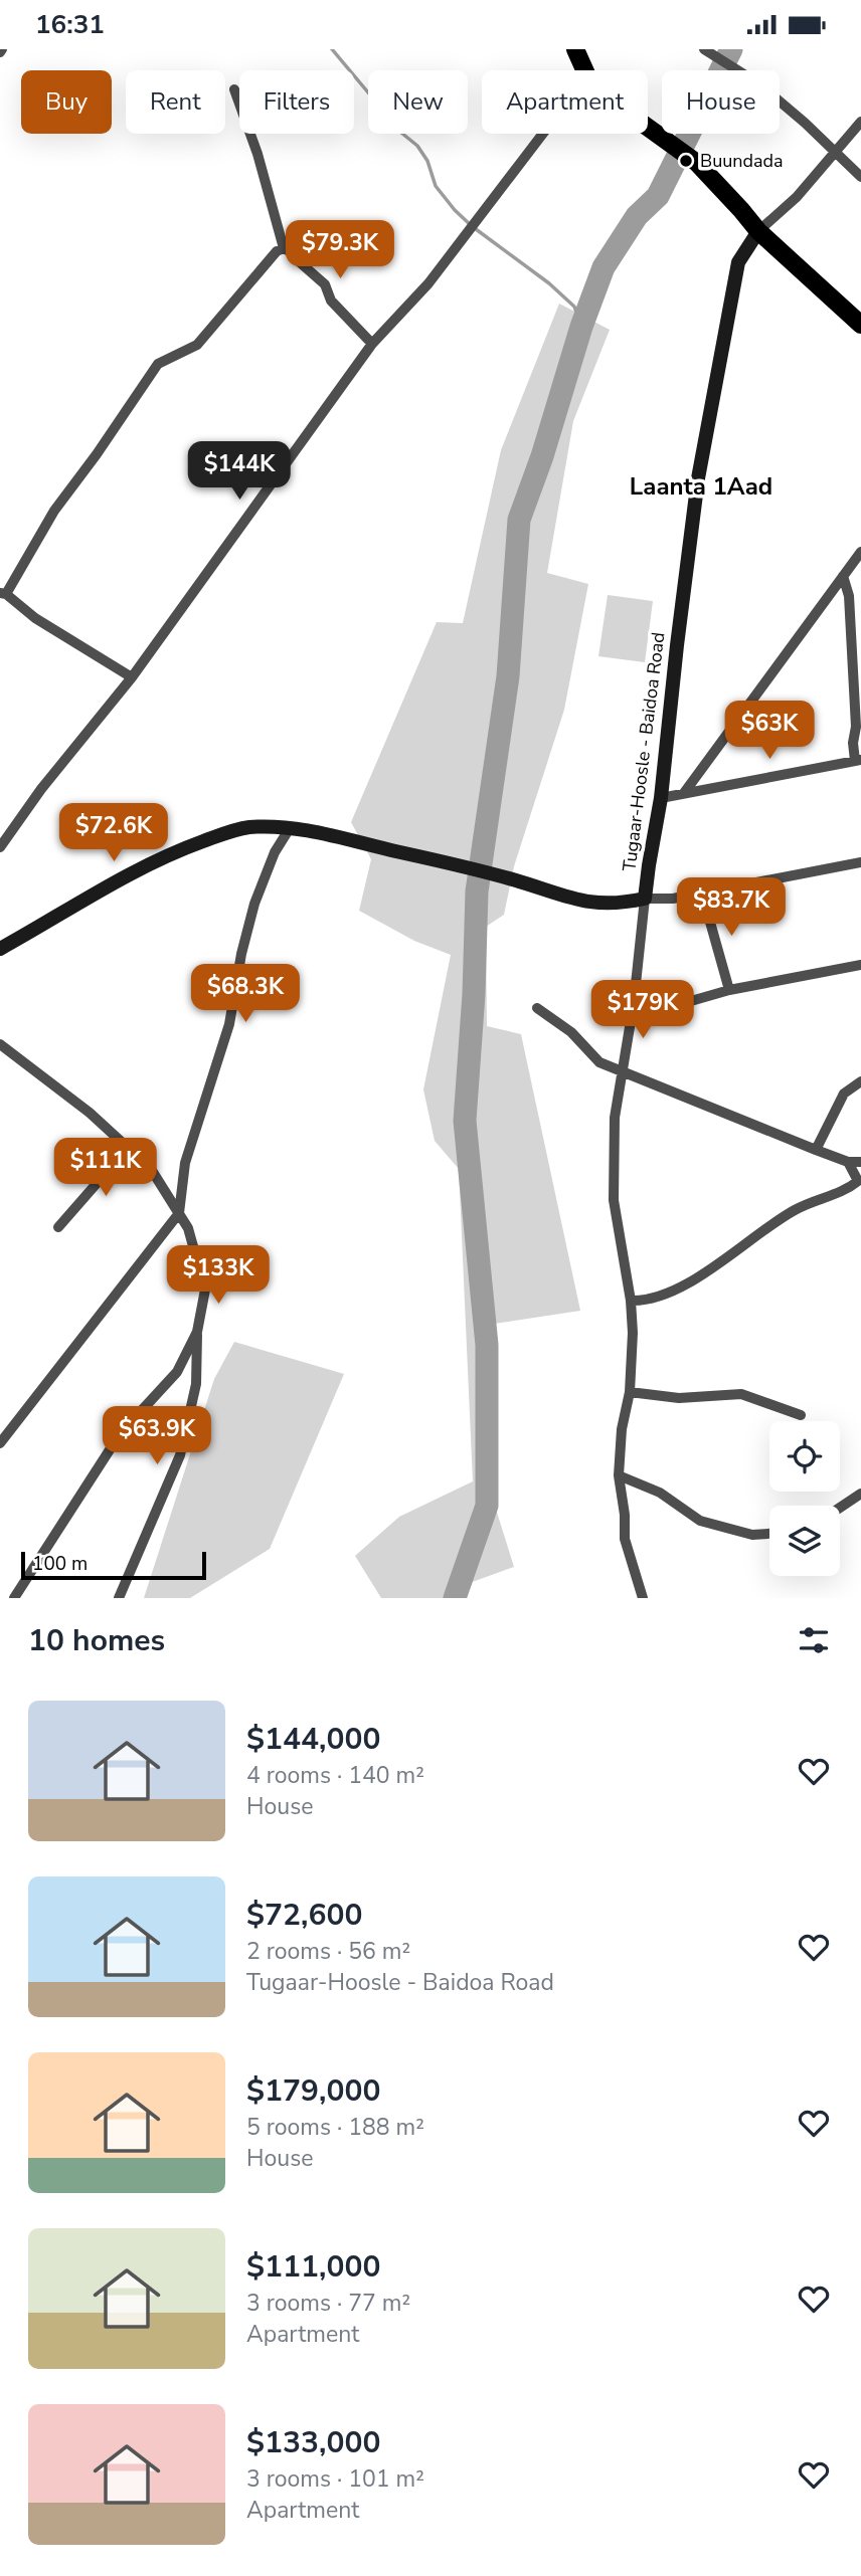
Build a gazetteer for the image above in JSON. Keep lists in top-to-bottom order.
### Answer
{
  "streets": {
    "main road": ["Tugaar-Hoosle - Baidoa Road"]
  },
  "districts": ["Laanta 1Aad"],
  "places": ["Buundada"],
  "scale_bar": "100 m",
  "page": {
    "status": "16:31",
    "chip": [
      "Buy",
      "Rent",
      "Filters",
      "New",
      "Apartment",
      "House"
    ],
    "price": [
      "$79.3K",
      "$144K",
      "$63K",
      "$72.6K",
      "$83.7K",
      "$68.3K",
      "$179K",
      "$111K",
      "$133K",
      "$63.9K"
    ],
    "scale": "100 m",
    "heading": "10 homes",
    "list": [
      {
        "name": "$144,000",
        "note": "4 rooms · 140 m² · House"
      },
      {
        "name": "$72,600",
        "note": "2 rooms · 56 m² · Tugaar-Hoosle - Baidoa Road"
      },
      {
        "name": "$179,000",
        "note": "5 rooms · 188 m² · House"
      },
      {
        "name": "$111,000",
        "note": "3 rooms · 77 m² · Apartment"
      },
      {
        "name": "$133,000",
        "note": "3 rooms · 101 m² · Apartment"
      }
    ]
  }
}
